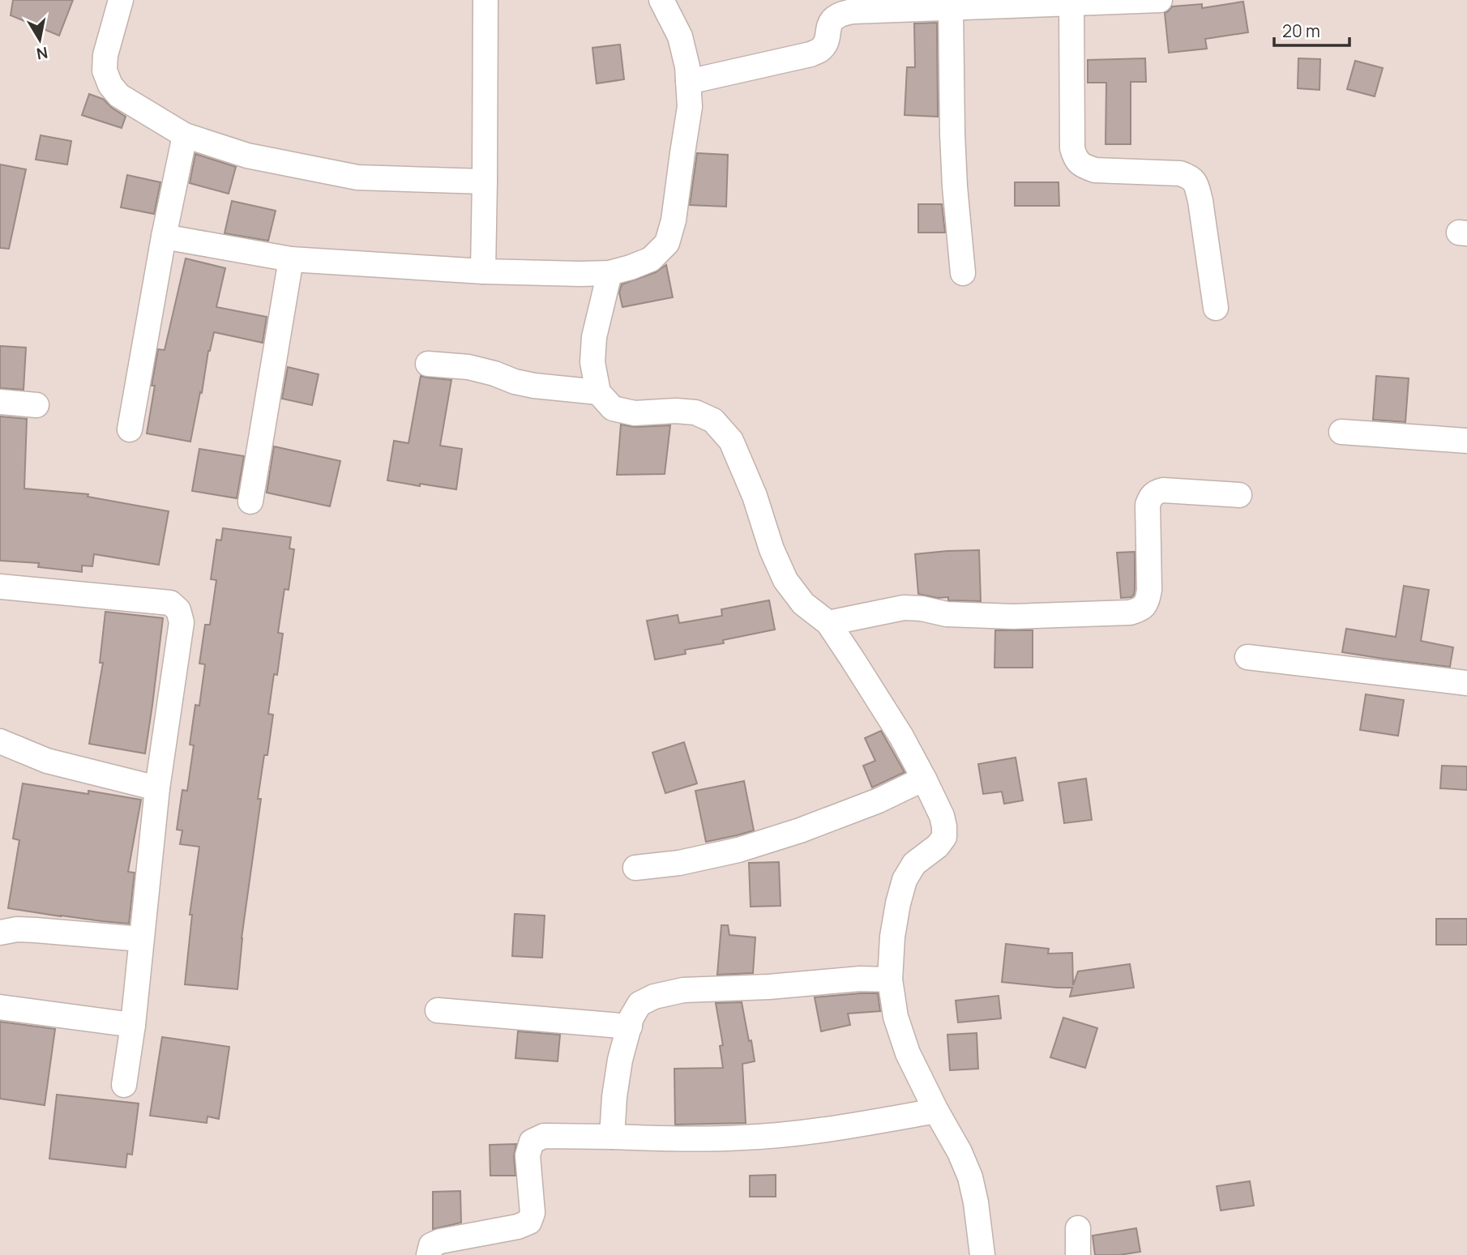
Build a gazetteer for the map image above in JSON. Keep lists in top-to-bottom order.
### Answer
{
  "scale_bar": "20 m",
  "north": "bottom"
}
